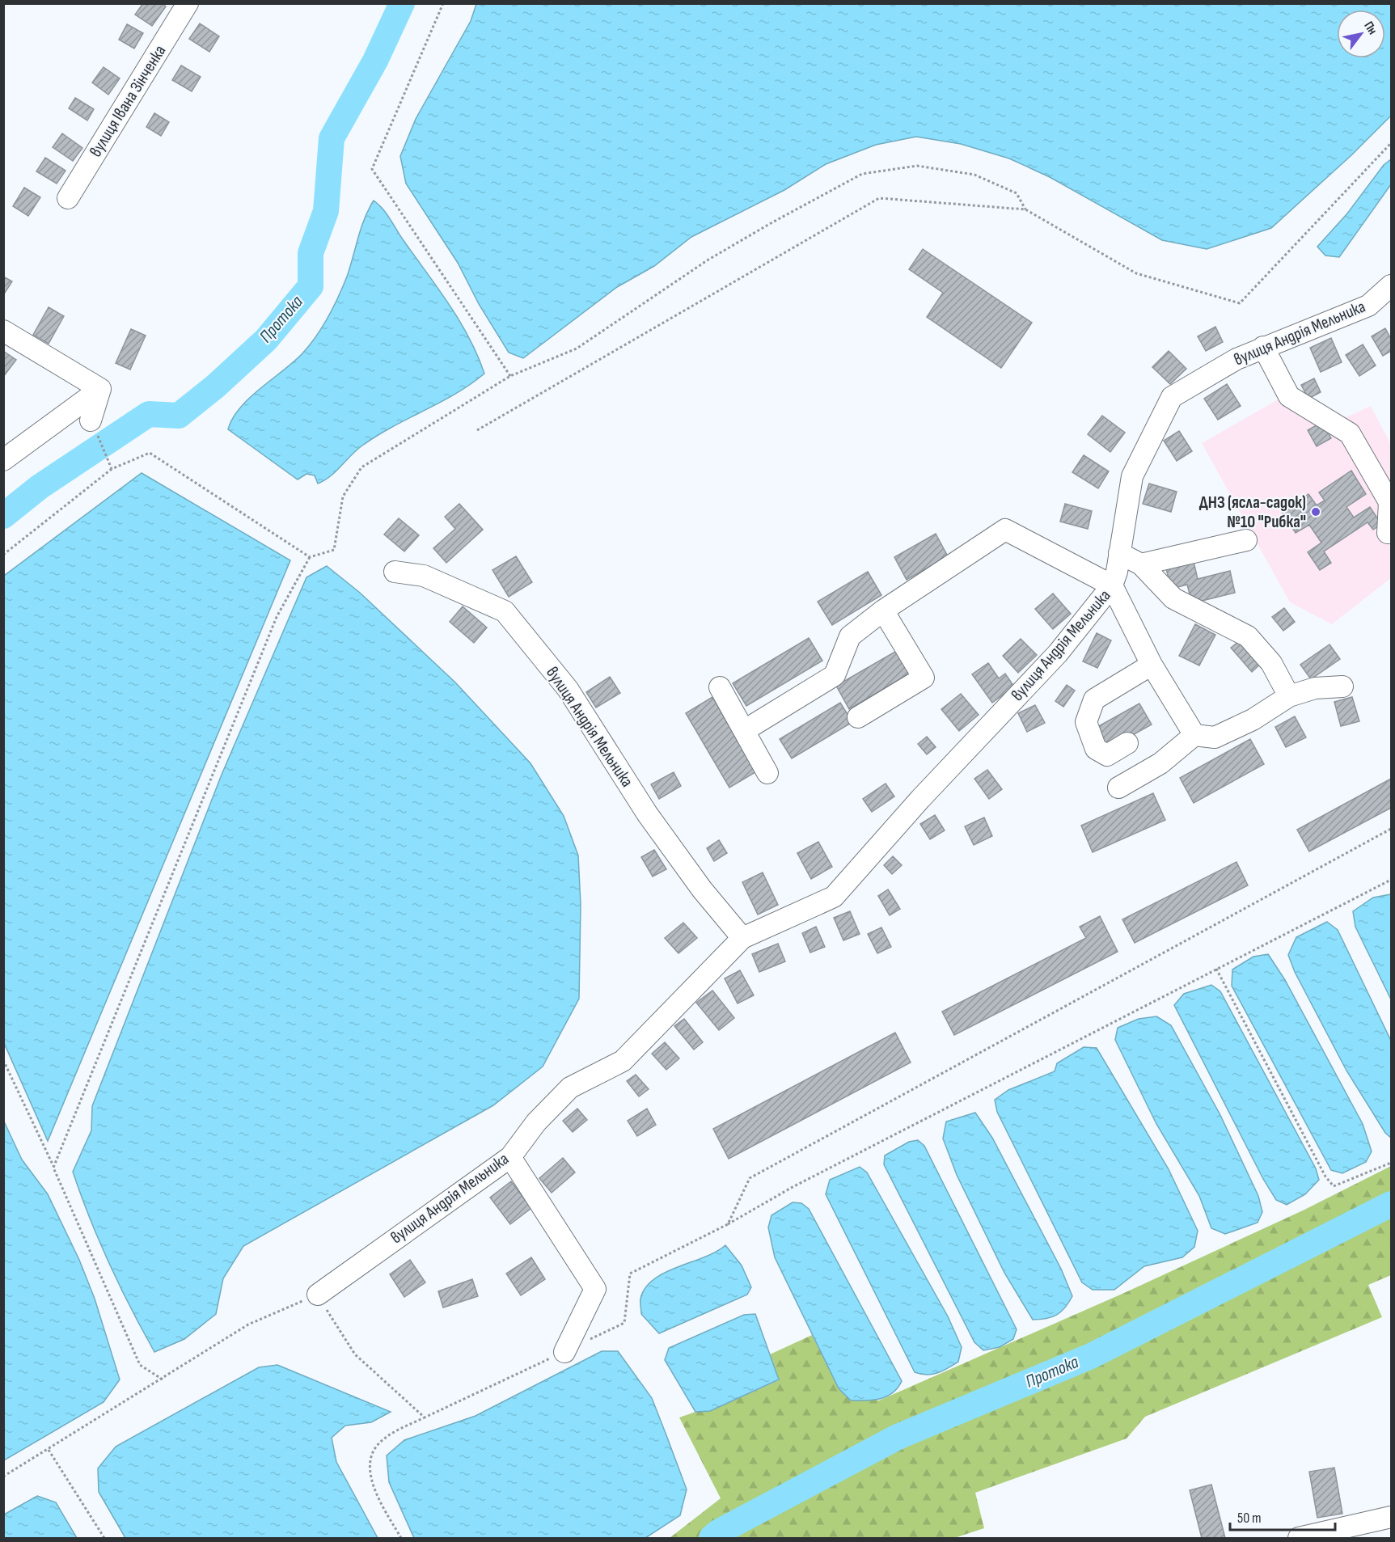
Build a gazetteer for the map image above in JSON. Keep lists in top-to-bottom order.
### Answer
{
  "streets": {
    "street": ["вулиця Івана Зінченка", "вулиця Андрія Мельника"]
  },
  "water": ["Протока"],
  "places": ["ДНЗ (ясла-садок) №10 \"Рибка\""],
  "scale_bar": "50 m",
  "north": "top right"
}
